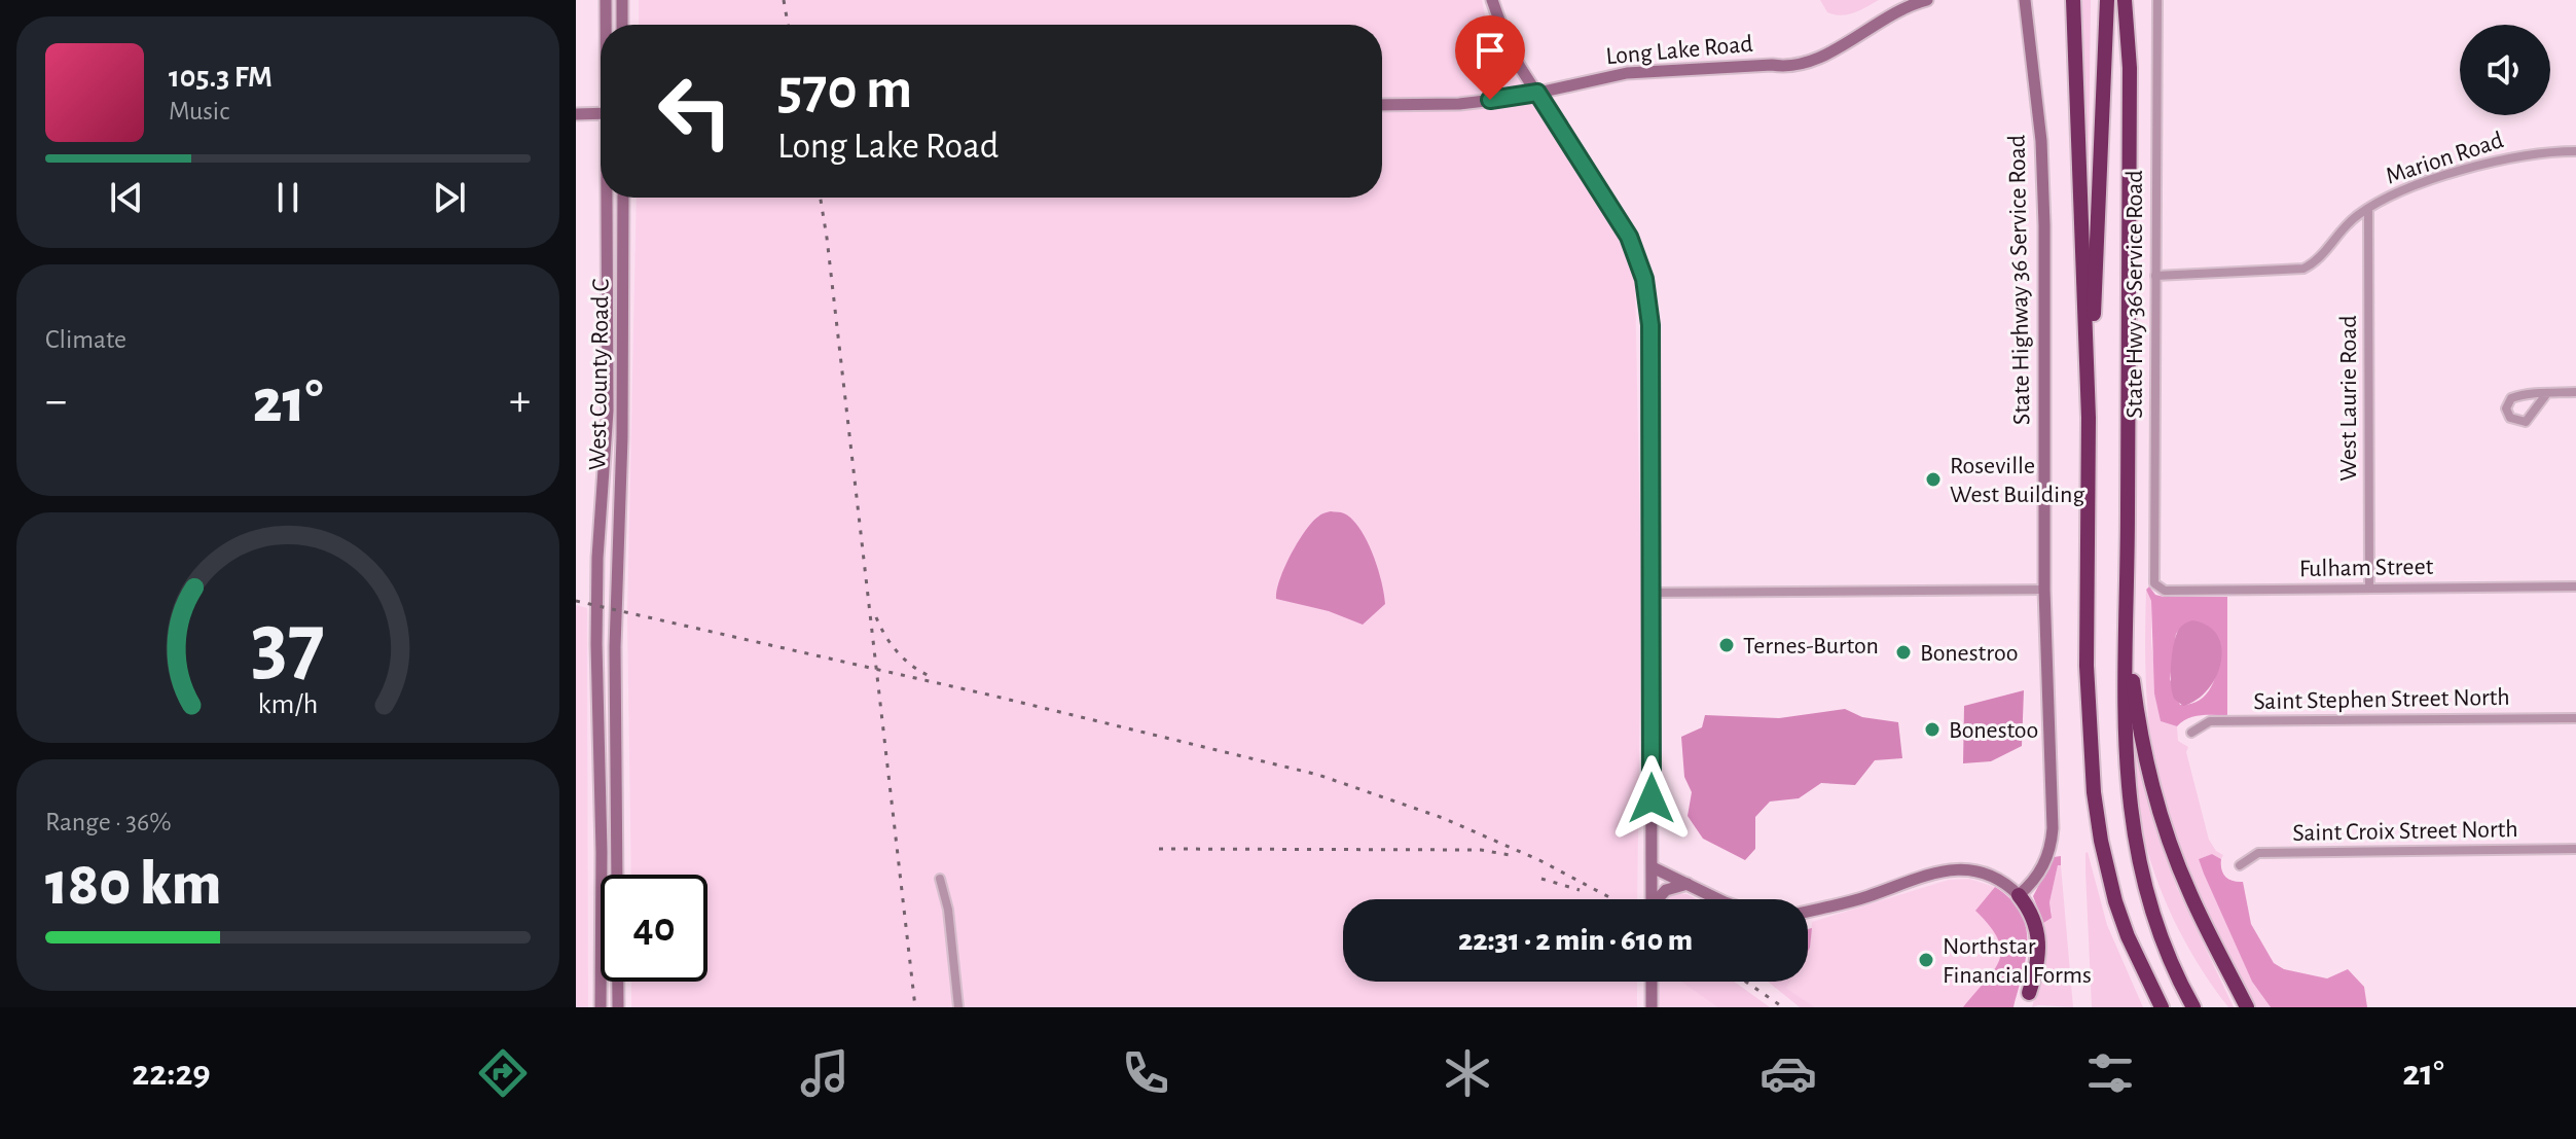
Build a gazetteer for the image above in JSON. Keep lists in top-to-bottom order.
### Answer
{
  "streets": {
    "street": [
      "Long Lake Road",
      "Marion Road",
      "State Highway 36 Service Road",
      "State Hwy 36 Service Road",
      "West County Road C",
      "West Laurie Road",
      "Fulham Street",
      "Saint Stephen Street North",
      "Saint Croix Street North"
    ]
  },
  "crossings": [
    ["Marion Road", "State Hwy 36 Service Road"],
    ["Marion Road", "West Laurie Road"],
    ["State Hwy 36 Service Road", "Fulham Street"],
    ["West Laurie Road", "Fulham Street"]
  ],
  "places": [
    "Roseville West Building",
    "Ternes-Burton",
    "Bonestroo",
    "Bonestoo",
    "Northstar Financial Forms"
  ],
  "page": {
    "turn": ["570 m", "Long Lake Road"],
    "song": ["105.3 FM", "Music"],
    "tile": [
      "Climate",
      ["Range · 36%", "180 km"]
    ],
    "heat": ["−", "21°", "+"],
    "limit": "40",
    "trip": "22:31 · 2 min · 610 m",
    "tabs": ["22:29", "21°"],
    "gauge": ["37", "km/h"]
  }
}
